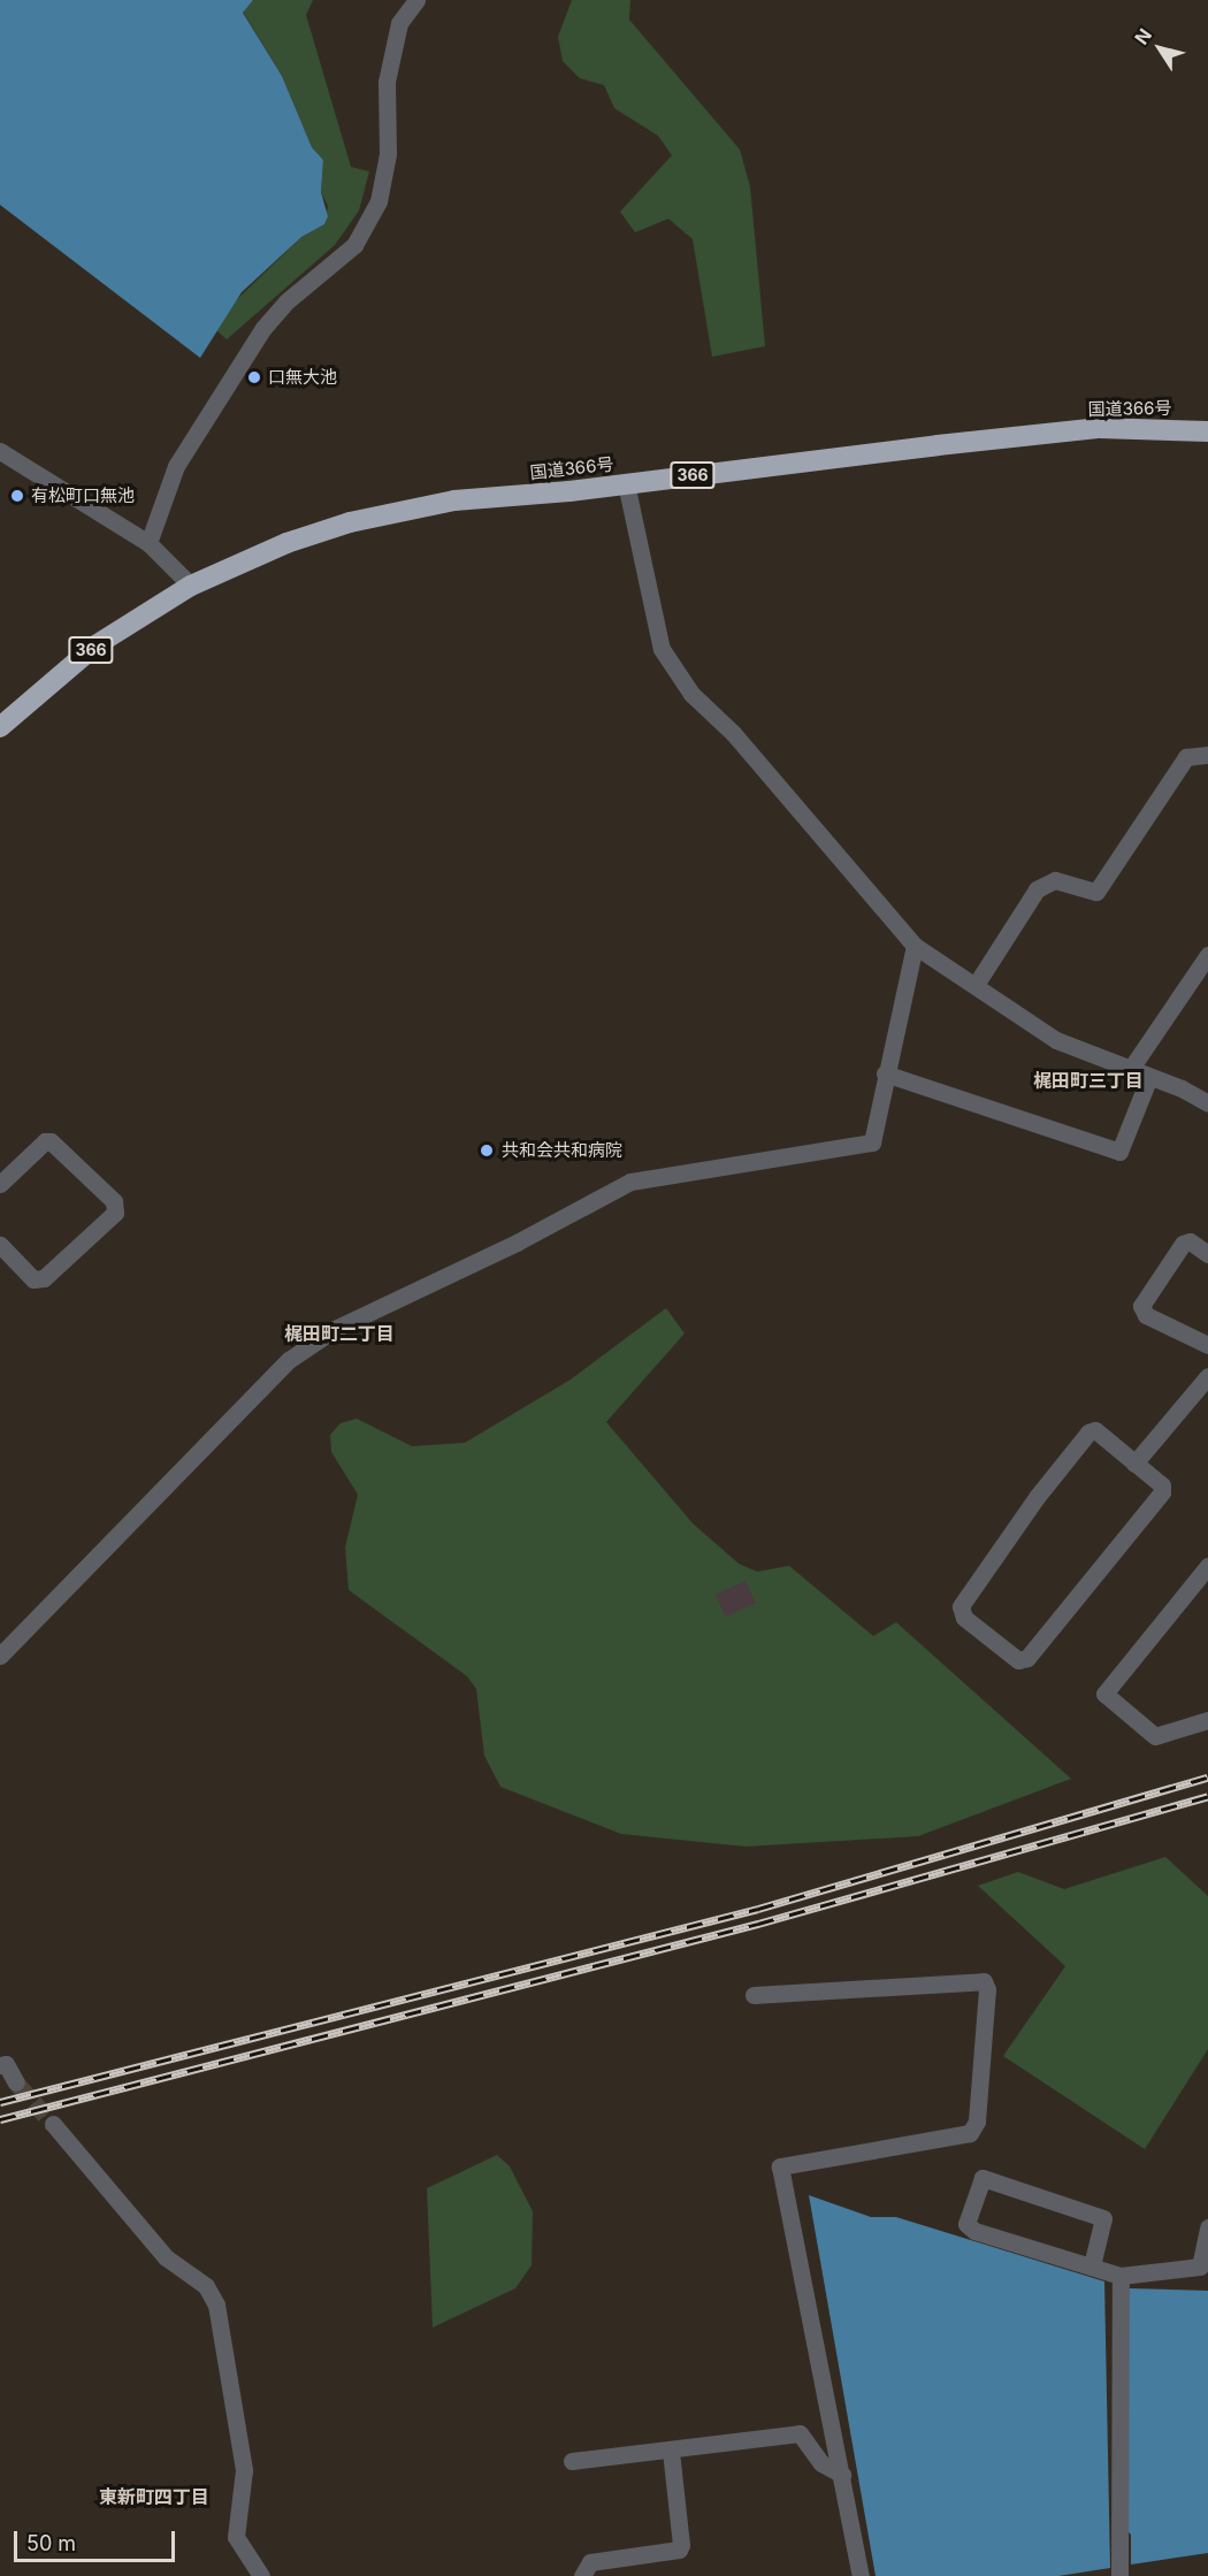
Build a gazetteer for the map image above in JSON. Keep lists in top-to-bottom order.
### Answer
{
  "streets": {
    "highway": ["国道366号", "366"]
  },
  "districts": ["梶田町三丁目", "梶田町二丁目", "東新町四丁目"],
  "places": ["口無大池", "有松町口無池", "共和会共和病院"],
  "scale_bar": "50 m",
  "north": "top left"
}
